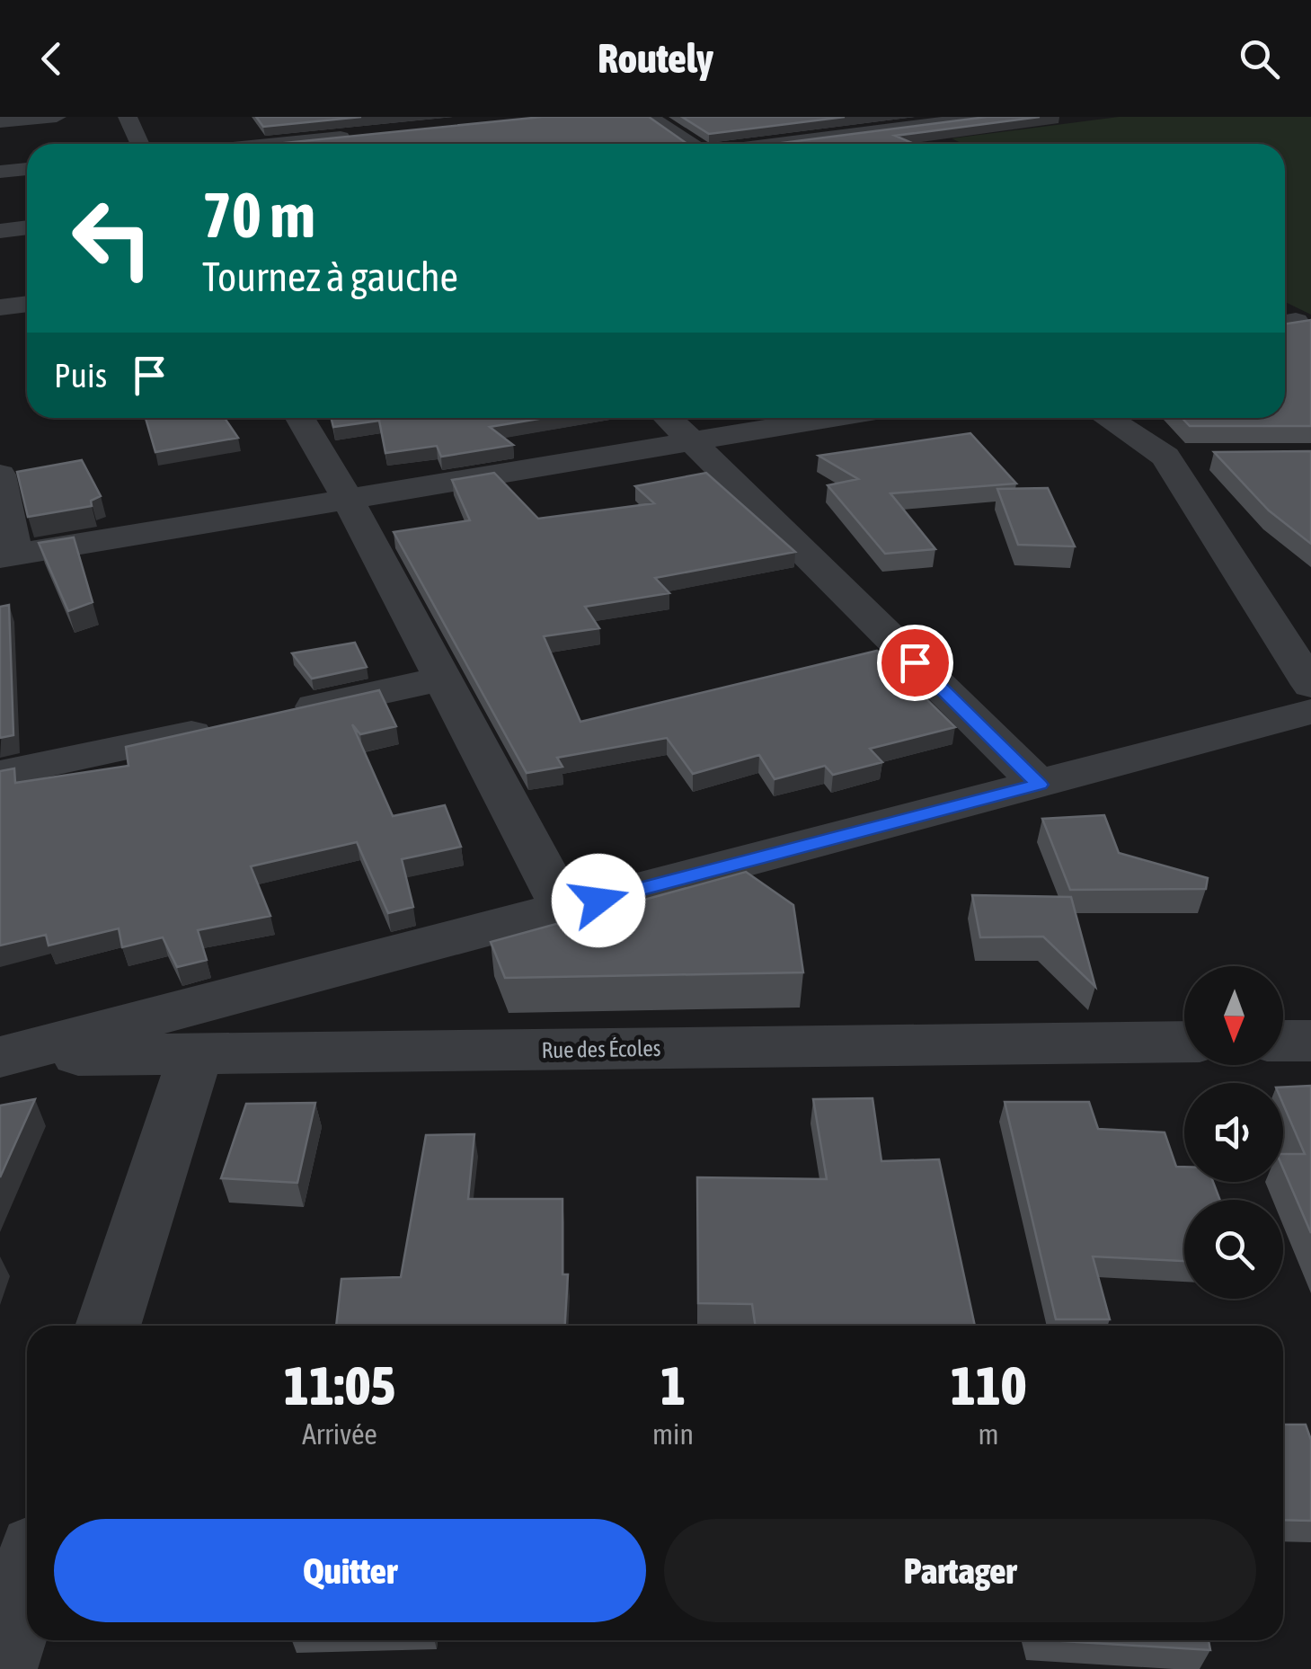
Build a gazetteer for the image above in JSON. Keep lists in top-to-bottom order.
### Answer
{
  "streets": {
    "street": ["Rue des Écoles"]
  },
  "north": "bottom",
  "page": {
    "header": "Routely",
    "turn": ["70 m", "Tournez à gauche"],
    "then": "Puis",
    "eta": [
      "11:05",
      "Arrivée",
      "1",
      "min",
      "110",
      "m"
    ],
    "buttons": ["Quitter", "Partager"]
  }
}
